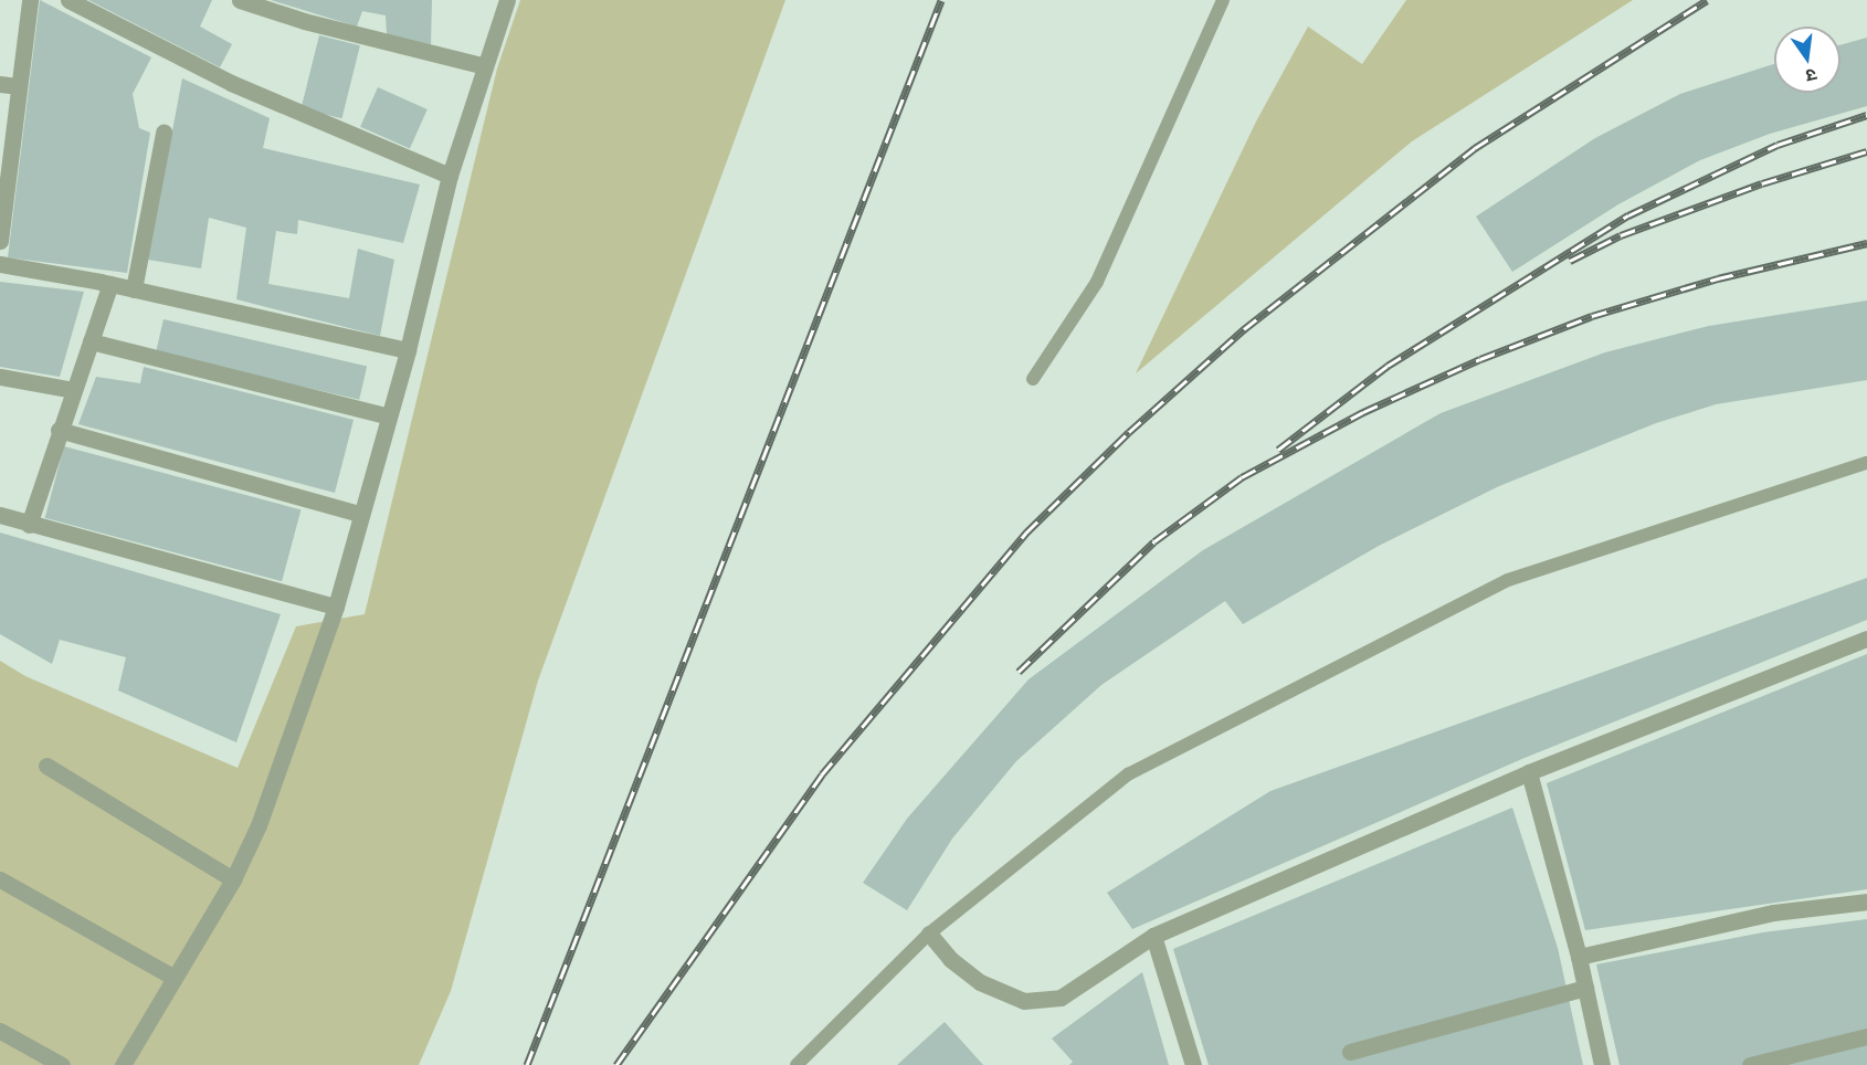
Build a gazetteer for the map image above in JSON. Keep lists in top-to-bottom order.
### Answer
{
  "north": "bottom"
}
